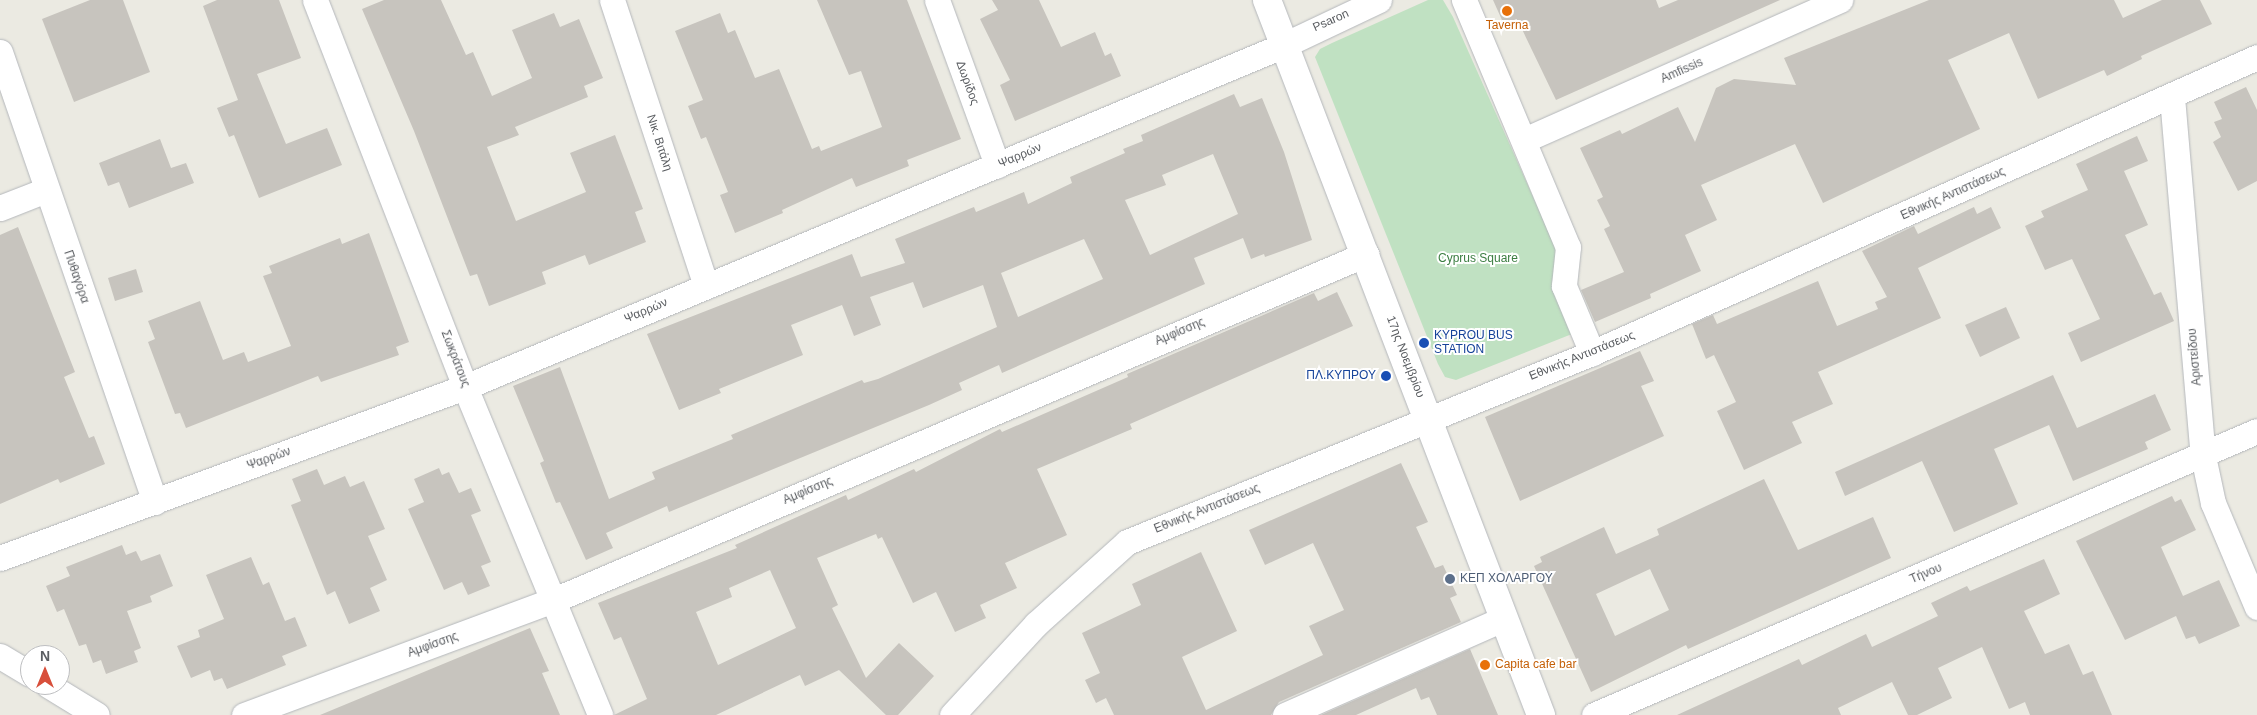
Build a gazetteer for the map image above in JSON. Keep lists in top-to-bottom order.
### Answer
{
  "streets": {
    "street": [
      "Psaron",
      "Amfissis",
      "Δωρίδος",
      "Νικ. Βιτάλη",
      "Ψαρρών",
      "Εθνικής Αντιστάσεως",
      "Πυθαγόρα",
      "Αμφίσσης",
      "17ης Νοεμβρίου",
      "Αριστείδου",
      "Σωκράτους",
      "Τήνου"
    ]
  },
  "crossings": [
    ["Psaron", "Ψαρρών"],
    ["Psaron", "17ης Νοεμβρίου"],
    ["Δωρίδος", "Ψαρρών"],
    ["Νικ. Βιτάλη", "Ψαρρών"],
    ["Ψαρρών", "Πυθαγόρα"],
    ["Ψαρρών", "17ης Νοεμβρίου"],
    ["Ψαρρών", "Σωκράτους"],
    ["Εθνικής Αντιστάσεως", "17ης Νοεμβρίου"],
    ["Εθνικής Αντιστάσεως", "Αριστείδου"],
    ["Αμφίσσης", "17ης Νοεμβρίου"],
    ["Αμφίσσης", "Σωκράτους"],
    ["Αριστείδου", "Τήνου"]
  ],
  "parks": ["Cyprus Square"],
  "places": [
    "Taverna",
    "KYPROU BUS STATION",
    "ΠΛ.ΚΥΠΡΟΥ",
    "ΚΕΠ ΧΟΛΑΡΓΟΥ",
    "Capita cafe bar"
  ],
  "north": "top"
}
